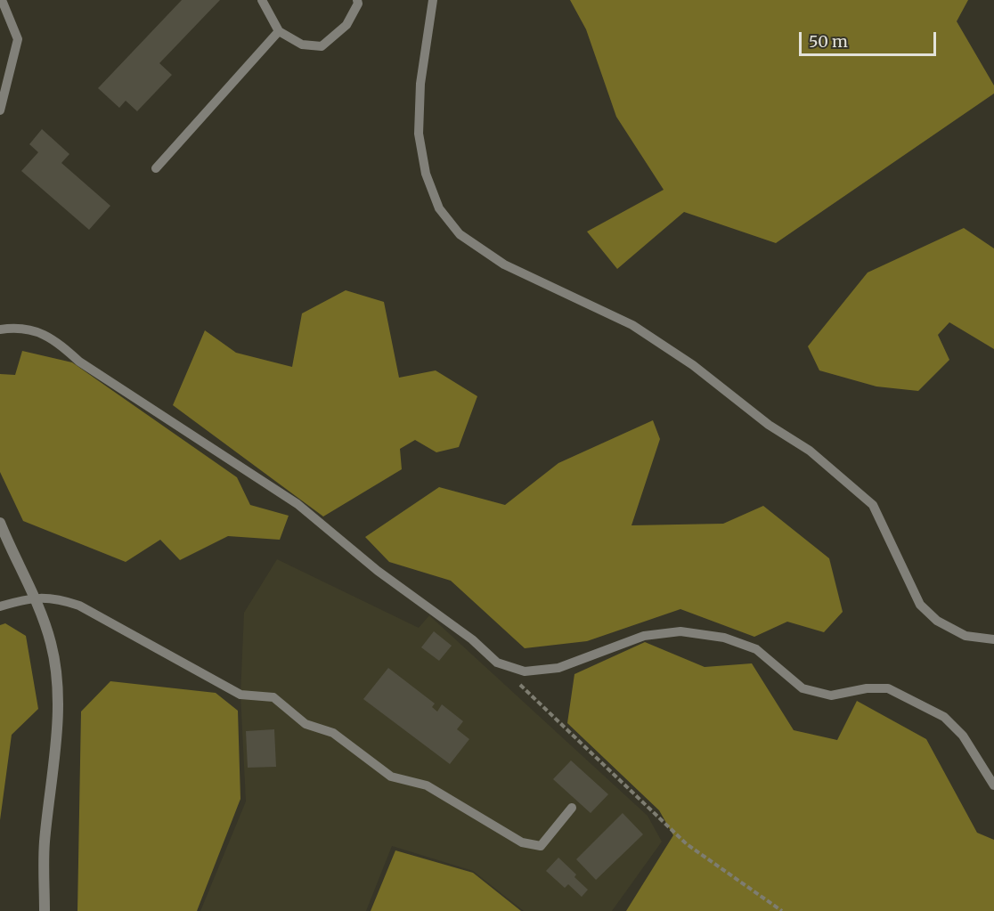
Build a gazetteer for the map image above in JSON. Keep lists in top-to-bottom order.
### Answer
{
  "scale_bar": "50 m"
}
